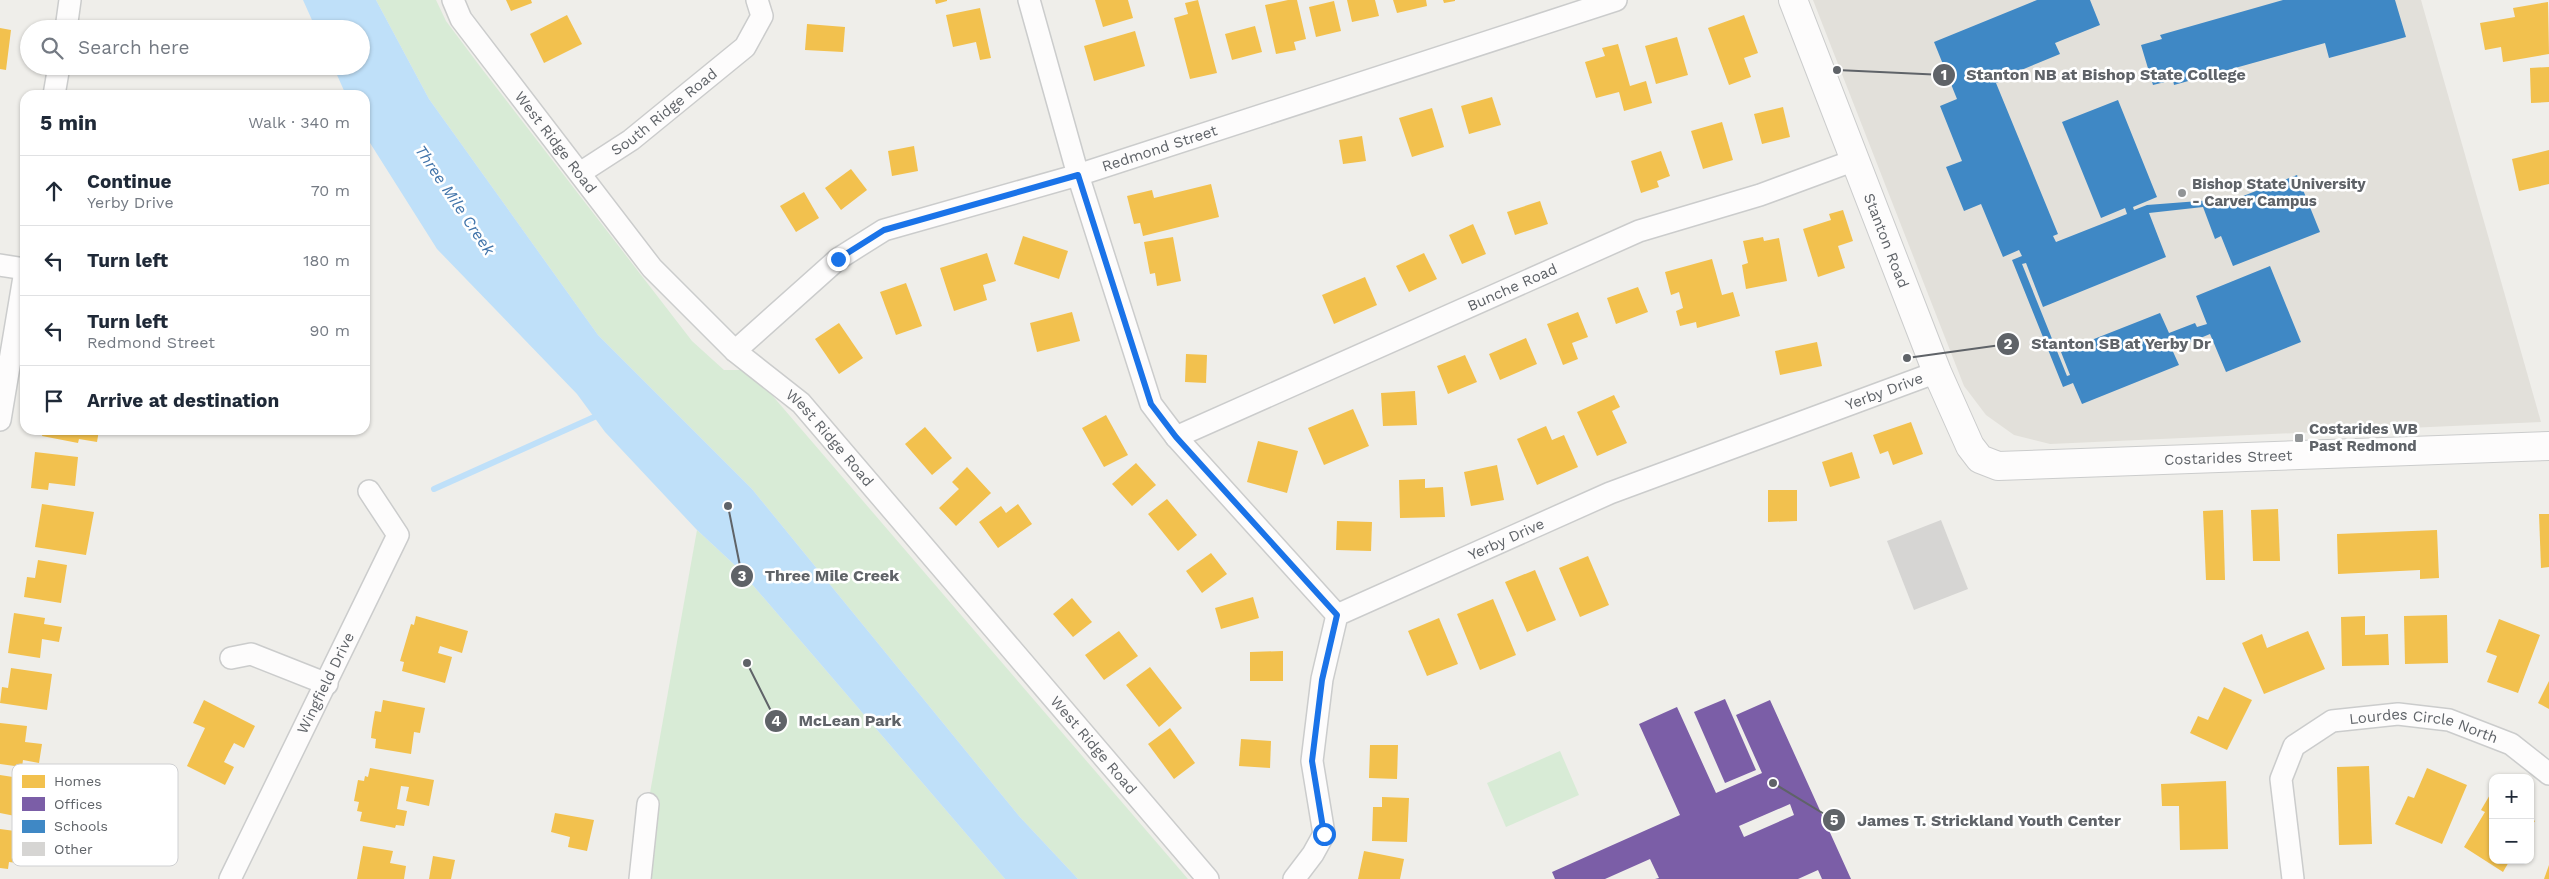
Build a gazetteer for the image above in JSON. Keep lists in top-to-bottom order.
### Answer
{
  "streets": {
    "street": [
      "South Ridge Road",
      "West Ridge Road",
      "Redmond Street",
      "Stanton Road",
      "Bunche Road",
      "Yerby Drive",
      "Costarides Street",
      "Wingfield Drive",
      "Lourdes Circle North"
    ]
  },
  "crossings": [
    ["South Ridge Road", "West Ridge Road"],
    ["West Ridge Road", "Redmond Street"],
    ["Stanton Road", "Bunche Road"],
    ["Stanton Road", "Yerby Drive"],
    ["Stanton Road", "Costarides Street"]
  ],
  "water": ["Three Mile Creek"],
  "places": {
    "other": [
      "Stanton NB at Bishop State College",
      "Bishop State University - Carver Campus",
      "Stanton SB at Yerby Dr",
      "Three Mile Creek",
      "McLean Park",
      "James T. Strickland Youth Center"
    ],
    "transit": ["Costarides WB Past Redmond"]
  },
  "legend": [
    "Homes",
    "Offices",
    "Schools",
    "Other"
  ],
  "page": {
    "search": "Search here",
    "heading": ["5 min", "Walk · 340 m"],
    "list": [
      ["Continue", "Yerby Drive", "70 m"],
      ["Turn left", "180 m"],
      ["Turn left", "Redmond Street", "90 m"],
      "Arrive at destination"
    ],
    "map_buttons": ["+", "−"]
  }
}
